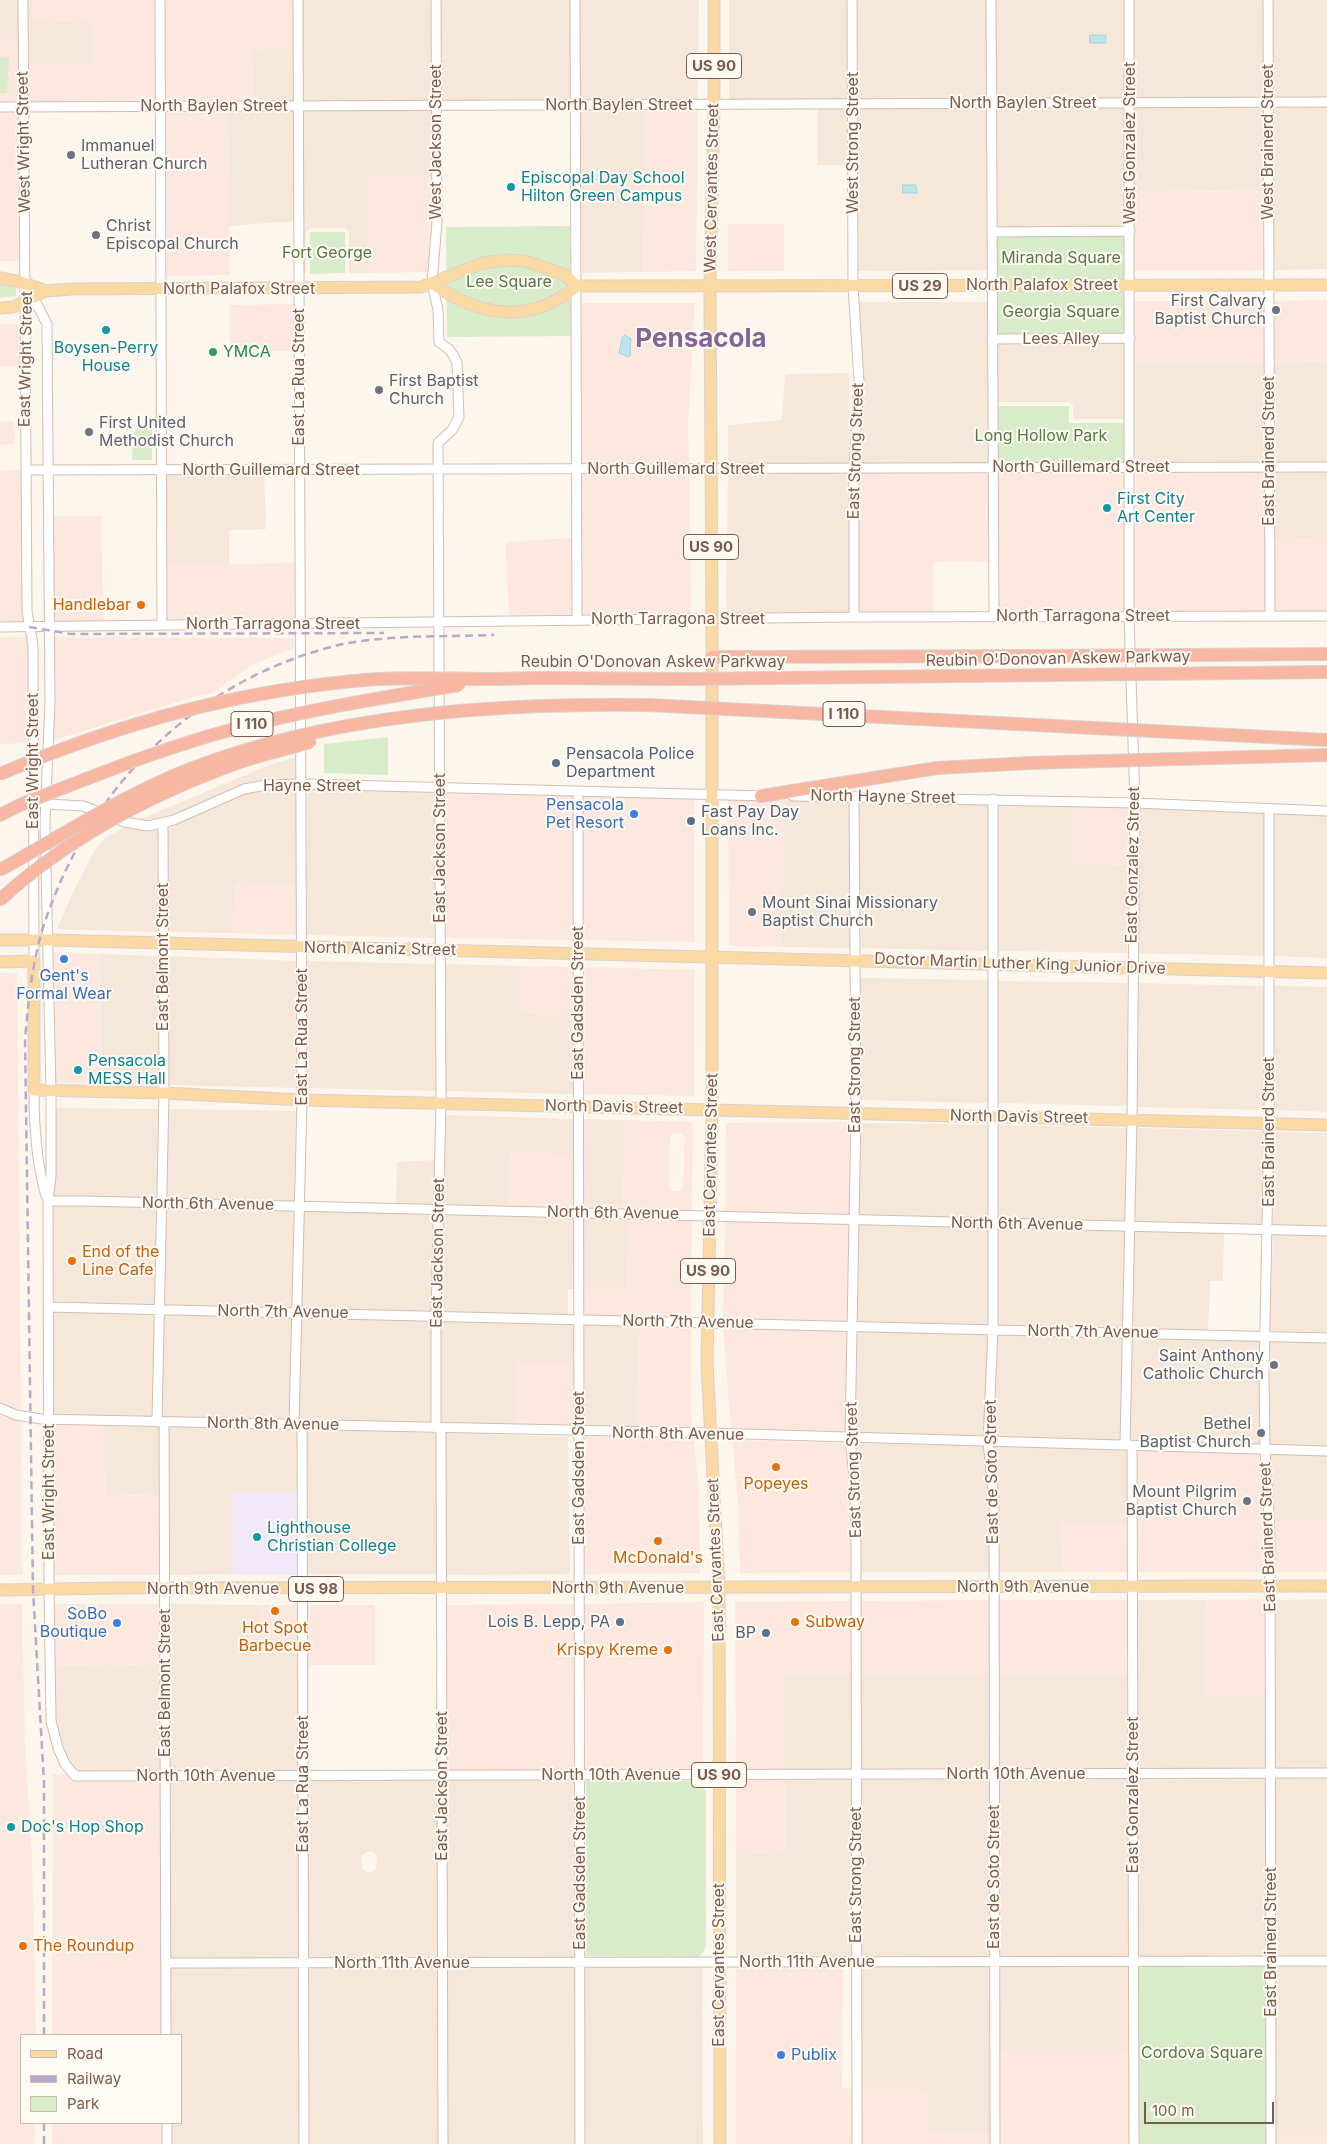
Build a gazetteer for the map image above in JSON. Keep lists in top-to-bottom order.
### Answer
{
  "streets": {
    "highway": ["Reubin O'Donovan Askew Parkway", "I 110"],
    "main road": [
      "US 90",
      "West Cervantes Street",
      "North Palafox Street",
      "US 29",
      "East Wright Street",
      "North Alcaniz Street",
      "Doctor Martin Luther King Junior Drive",
      "North Davis Street",
      "East Cervantes Street",
      "North 9th Avenue",
      "US 98"
    ],
    "street": [
      "North Baylen Street",
      "West Wright Street",
      "West Jackson Street",
      "West Brainerd Street",
      "West Strong Street",
      "West Gonzalez Street",
      "Lees Alley",
      "East La Rua Street",
      "East Strong Street",
      "East Brainerd Street",
      "North Guillemard Street",
      "North Tarragona Street",
      "Hayne Street",
      "North Hayne Street",
      "East Jackson Street",
      "East Gonzalez Street",
      "East Belmont Street",
      "East Gadsden Street",
      "North 6th Avenue",
      "North 7th Avenue",
      "North 8th Avenue",
      "East de Soto Street",
      "North 10th Avenue",
      "North 11th Avenue"
    ]
  },
  "crossings": [
    ["North Baylen Street", "West Wright Street"],
    ["North Baylen Street", "West Jackson Street"],
    ["North Baylen Street", "West Brainerd Street"],
    ["North Baylen Street", "West Strong Street"],
    ["North Baylen Street", "West Gonzalez Street"],
    ["North Baylen Street", "West Cervantes Street"],
    ["North Baylen Street", "East La Rua Street"],
    ["West Wright Street", "North Palafox Street"],
    ["West Wright Street", "East Wright Street"],
    ["West Jackson Street", "North Palafox Street"],
    ["West Jackson Street", "East Jackson Street"],
    ["West Brainerd Street", "North Palafox Street"],
    ["West Brainerd Street", "East Brainerd Street"],
    ["West Strong Street", "North Palafox Street"],
    ["West Strong Street", "East Strong Street"],
    ["West Gonzalez Street", "North Palafox Street"],
    ["West Gonzalez Street", "East Gonzalez Street"],
    ["West Cervantes Street", "North Palafox Street"],
    ["West Cervantes Street", "East Cervantes Street"],
    ["North Palafox Street", "East Wright Street"],
    ["North Palafox Street", "East La Rua Street"],
    ["North Palafox Street", "East Strong Street"],
    ["North Palafox Street", "East Brainerd Street"],
    ["North Palafox Street", "East Jackson Street"],
    ["North Palafox Street", "East Gonzalez Street"],
    ["North Palafox Street", "East Cervantes Street"],
    ["Lees Alley", "East Gonzalez Street"],
    ["East Wright Street", "North Guillemard Street"],
    ["East Wright Street", "North Tarragona Street"],
    ["East Wright Street", "North Alcaniz Street"],
    ["East Wright Street", "North Davis Street"],
    ["East Wright Street", "North 6th Avenue"],
    ["East Wright Street", "North 7th Avenue"],
    ["East Wright Street", "North 8th Avenue"],
    ["East Wright Street", "North 9th Avenue"],
    ["East Wright Street", "North 10th Avenue"],
    ["East La Rua Street", "North Guillemard Street"],
    ["East La Rua Street", "North Tarragona Street"],
    ["East La Rua Street", "Hayne Street"],
    ["East La Rua Street", "North Alcaniz Street"],
    ["East La Rua Street", "North Davis Street"],
    ["East La Rua Street", "North 6th Avenue"],
    ["East La Rua Street", "North 7th Avenue"],
    ["East La Rua Street", "North 8th Avenue"],
    ["East La Rua Street", "North 9th Avenue"],
    ["East La Rua Street", "North 10th Avenue"],
    ["East La Rua Street", "North 11th Avenue"],
    ["East Strong Street", "North Guillemard Street"],
    ["East Strong Street", "North Tarragona Street"],
    ["East Strong Street", "North Hayne Street"],
    ["East Strong Street", "Doctor Martin Luther King Junior Drive"],
    ["East Strong Street", "North Davis Street"],
    ["East Strong Street", "North 6th Avenue"],
    ["East Strong Street", "North 7th Avenue"],
    ["East Strong Street", "North 8th Avenue"],
    ["East Strong Street", "North 9th Avenue"],
    ["East Strong Street", "North 10th Avenue"],
    ["East Strong Street", "North 11th Avenue"],
    ["East Brainerd Street", "North Guillemard Street"],
    ["East Brainerd Street", "North Tarragona Street"],
    ["East Brainerd Street", "North Hayne Street"],
    ["East Brainerd Street", "Doctor Martin Luther King Junior Drive"],
    ["East Brainerd Street", "North Davis Street"],
    ["East Brainerd Street", "North 6th Avenue"],
    ["East Brainerd Street", "North 7th Avenue"],
    ["East Brainerd Street", "North 8th Avenue"],
    ["East Brainerd Street", "North 9th Avenue"],
    ["East Brainerd Street", "North 10th Avenue"],
    ["East Brainerd Street", "North 11th Avenue"],
    ["North Guillemard Street", "East Jackson Street"],
    ["North Guillemard Street", "East Gonzalez Street"],
    ["North Tarragona Street", "East Jackson Street"],
    ["North Tarragona Street", "East Gonzalez Street"],
    ["Hayne Street", "North Hayne Street"],
    ["Hayne Street", "East Jackson Street"],
    ["Hayne Street", "East Belmont Street"],
    ["North Hayne Street", "East Jackson Street"],
    ["North Hayne Street", "East Gonzalez Street"],
    ["North Hayne Street", "East Gadsden Street"],
    ["North Hayne Street", "East Cervantes Street"],
    ["North Hayne Street", "East de Soto Street"],
    ["East Jackson Street", "North Alcaniz Street"],
    ["East Jackson Street", "North Davis Street"],
    ["East Jackson Street", "North 6th Avenue"],
    ["East Jackson Street", "North 7th Avenue"],
    ["East Jackson Street", "North 8th Avenue"],
    ["East Jackson Street", "North 9th Avenue"],
    ["East Jackson Street", "North 10th Avenue"],
    ["East Jackson Street", "North 11th Avenue"],
    ["East Gonzalez Street", "Doctor Martin Luther King Junior Drive"],
    ["East Gonzalez Street", "North Davis Street"],
    ["East Gonzalez Street", "North 6th Avenue"],
    ["East Gonzalez Street", "North 7th Avenue"],
    ["East Gonzalez Street", "North 8th Avenue"],
    ["East Gonzalez Street", "North 9th Avenue"],
    ["East Gonzalez Street", "North 10th Avenue"],
    ["East Gonzalez Street", "North 11th Avenue"],
    ["North Alcaniz Street", "East Belmont Street"],
    ["North Alcaniz Street", "Doctor Martin Luther King Junior Drive"],
    ["North Alcaniz Street", "East Gadsden Street"],
    ["North Alcaniz Street", "East Cervantes Street"],
    ["East Belmont Street", "North Davis Street"],
    ["East Belmont Street", "North 6th Avenue"],
    ["East Belmont Street", "North 7th Avenue"],
    ["East Belmont Street", "North 8th Avenue"],
    ["East Belmont Street", "North 9th Avenue"],
    ["East Belmont Street", "North 10th Avenue"],
    ["East Belmont Street", "North 11th Avenue"],
    ["Doctor Martin Luther King Junior Drive", "East Cervantes Street"],
    ["Doctor Martin Luther King Junior Drive", "East de Soto Street"],
    ["East Gadsden Street", "North Davis Street"],
    ["East Gadsden Street", "North 6th Avenue"],
    ["East Gadsden Street", "North 7th Avenue"],
    ["East Gadsden Street", "North 8th Avenue"],
    ["East Gadsden Street", "North 9th Avenue"],
    ["East Gadsden Street", "North 10th Avenue"],
    ["East Gadsden Street", "North 11th Avenue"],
    ["North Davis Street", "East Cervantes Street"],
    ["North Davis Street", "East de Soto Street"],
    ["East Cervantes Street", "North 6th Avenue"],
    ["East Cervantes Street", "North 7th Avenue"],
    ["East Cervantes Street", "North 8th Avenue"],
    ["East Cervantes Street", "North 9th Avenue"],
    ["East Cervantes Street", "North 10th Avenue"],
    ["East Cervantes Street", "North 11th Avenue"],
    ["North 6th Avenue", "East de Soto Street"],
    ["North 7th Avenue", "East de Soto Street"],
    ["North 8th Avenue", "East de Soto Street"],
    ["East de Soto Street", "North 9th Avenue"],
    ["East de Soto Street", "North 10th Avenue"],
    ["East de Soto Street", "North 11th Avenue"]
  ],
  "districts": ["Pensacola"],
  "parks": [
    "Fort George",
    "Miranda Square",
    "Lee Square",
    "Georgia Square",
    "Long Hollow Park",
    "Cordova Square"
  ],
  "places": [
    "Immanuel Lutheran Church",
    "Episcopal Day School Hilton Green Campus",
    "Christ Episcopal Church",
    "First Calvary Baptist Church",
    "Boysen-Perry House",
    "YMCA",
    "First Baptist Church",
    "First United Methodist Church",
    "First City Art Center",
    "Handlebar",
    "Pensacola Police Department",
    "Pensacola Pet Resort",
    "Fast Pay Day Loans Inc.",
    "Mount Sinai Missionary Baptist Church",
    "Gent's Formal Wear",
    "Pensacola MESS Hall",
    "End of the Line Cafe",
    "Saint Anthony Catholic Church",
    "Bethel Baptist Church",
    "Popeyes",
    "Mount Pilgrim Baptist Church",
    "Lighthouse Christian College",
    "McDonald's",
    "Hot Spot Barbecue",
    "Lois B. Lepp, PA",
    "Subway",
    "SoBo Boutique",
    "BP",
    "Krispy Kreme",
    "Doc's Hop Shop",
    "The Roundup",
    "Publix"
  ],
  "legend": ["Road", "Railway", "Park"],
  "scale_bar": "100 m"
}
